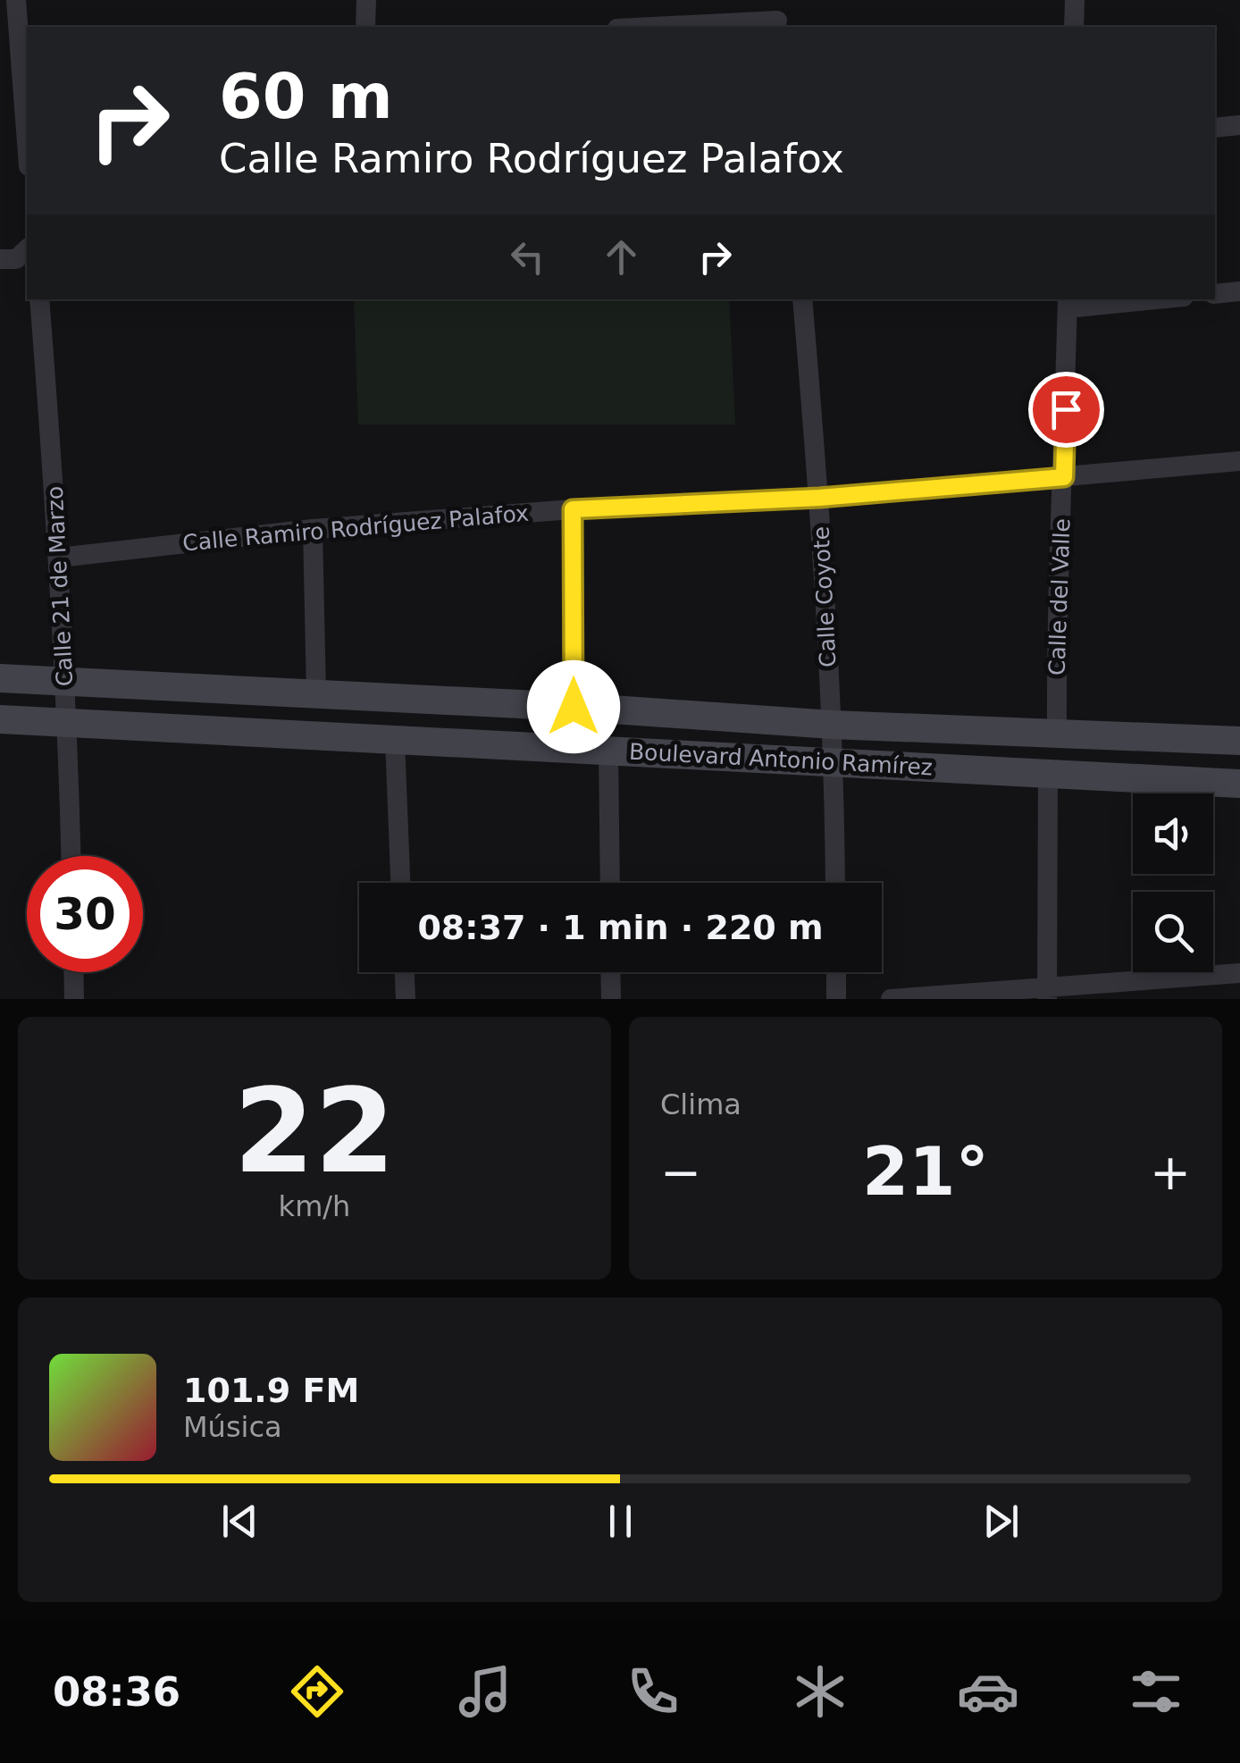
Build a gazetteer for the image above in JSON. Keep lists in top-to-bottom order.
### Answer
{
  "streets": {
    "main road": ["Boulevard Antonio Ramírez"],
    "street": [
      "Calle Ramiro Rodríguez Palafox",
      "Calle 21 de Marzo",
      "Calle Coyote",
      "Calle del Valle"
    ]
  },
  "crossings": [
    ["Calle Ramiro Rodríguez Palafox", "Calle 21 de Marzo"],
    ["Calle Ramiro Rodríguez Palafox", "Calle Coyote"],
    ["Calle Ramiro Rodríguez Palafox", "Calle del Valle"],
    ["Calle 21 de Marzo", "Boulevard Antonio Ramírez"],
    ["Calle Coyote", "Boulevard Antonio Ramírez"],
    ["Calle del Valle", "Boulevard Antonio Ramírez"]
  ],
  "page": {
    "turn": ["60 m", "Calle Ramiro Rodríguez Palafox"],
    "limit": "30",
    "trip": "08:37 · 1 min · 220 m",
    "tile": [
      ["22", "km/h"],
      "Clima"
    ],
    "heat": ["−", "21°", "+"],
    "song": ["101.9 FM", "Música"],
    "tabs": "08:36"
  }
}
